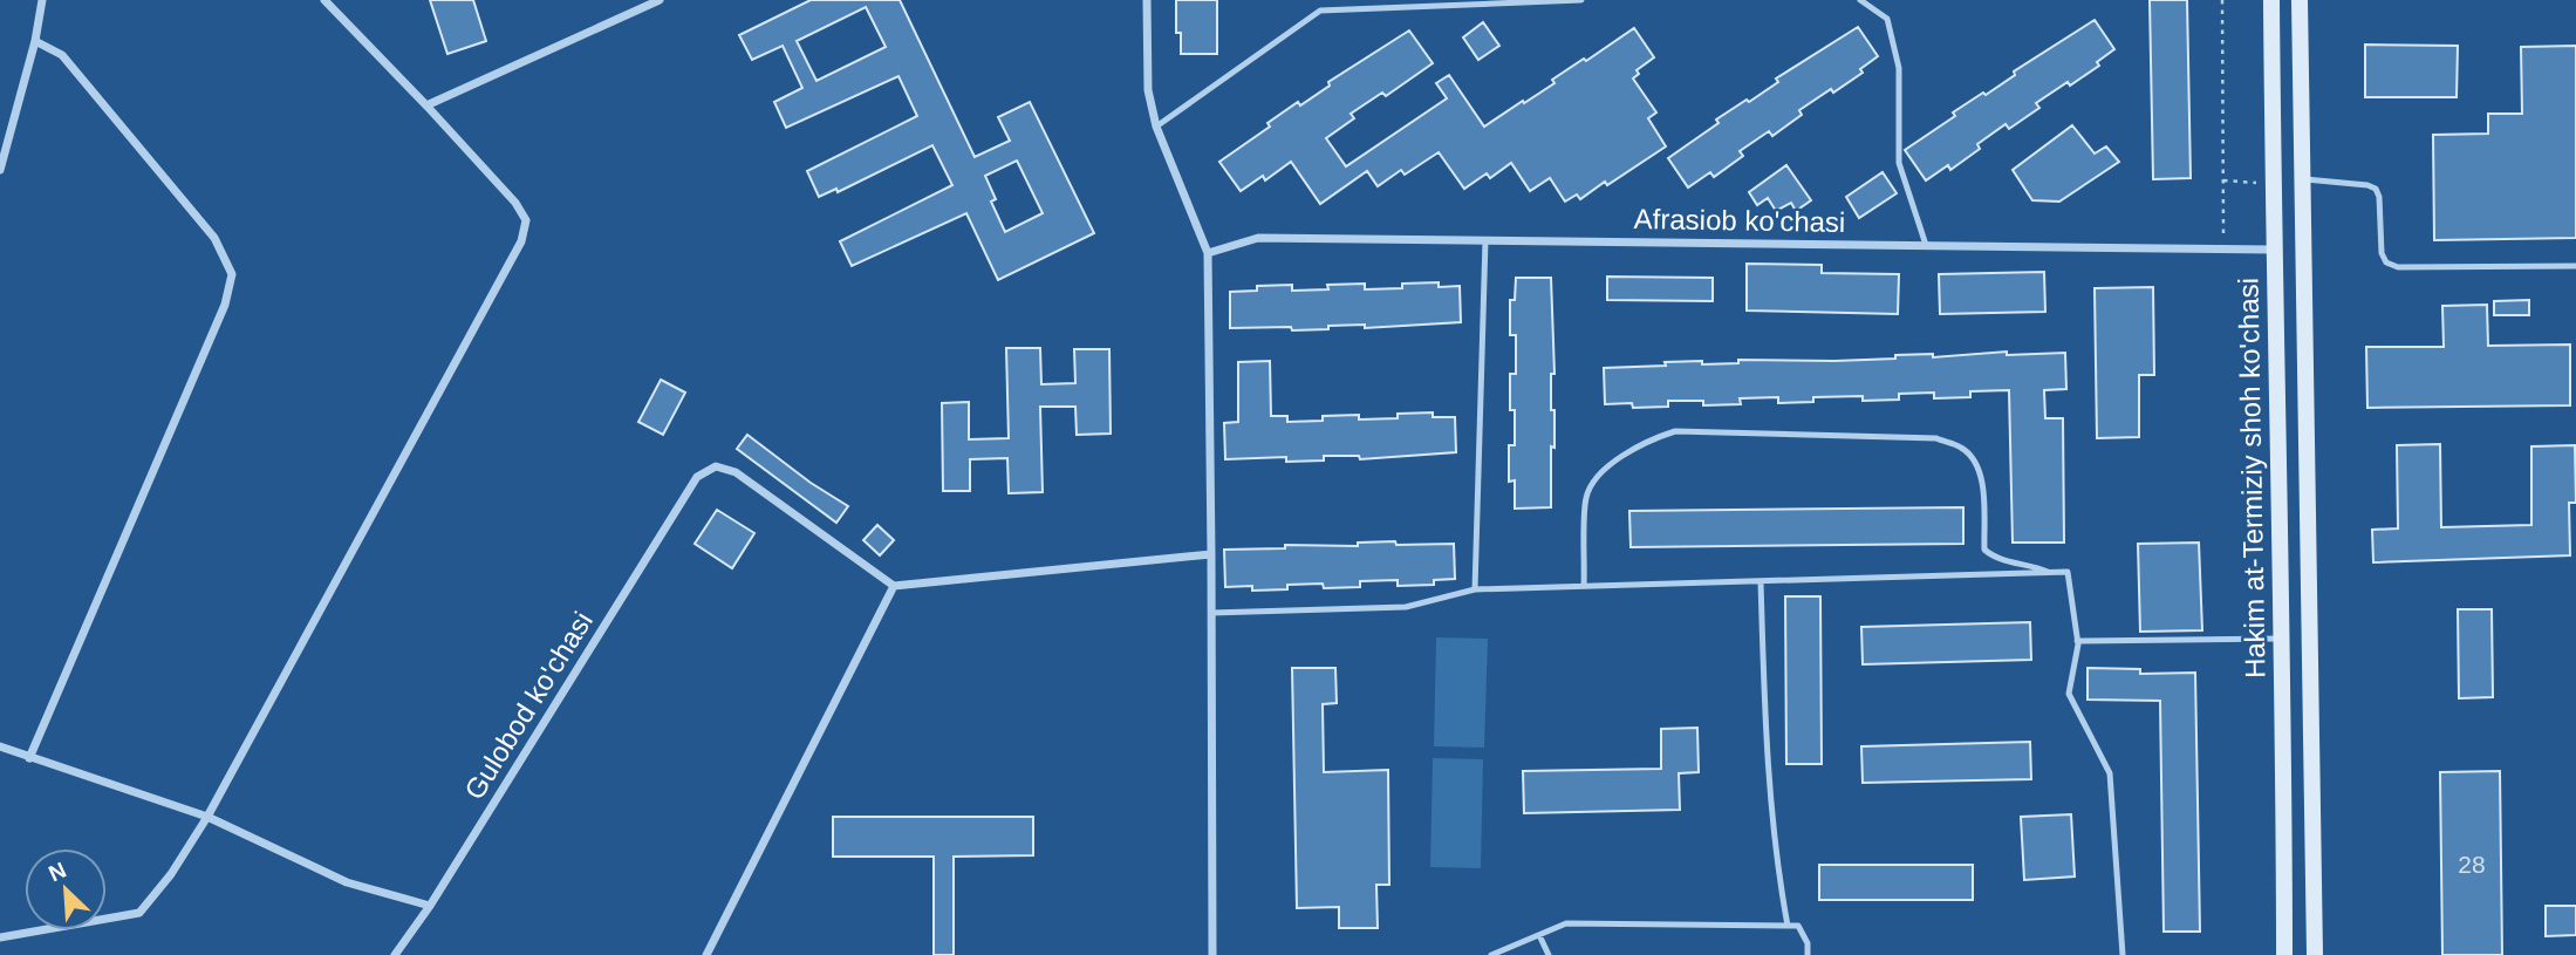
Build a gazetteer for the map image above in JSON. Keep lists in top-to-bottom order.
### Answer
{
  "streets": {
    "main road": ["Hakim at-Termiziy shoh ko'chasi"],
    "street": ["Afrasiob ko'chasi", "Gulobod ko'chasi"]
  },
  "crossings": [
    ["Afrasiob ko'chasi", "Hakim at-Termiziy shoh ko'chasi"]
  ],
  "house_numbers": ["28"],
  "north": "top left"
}
